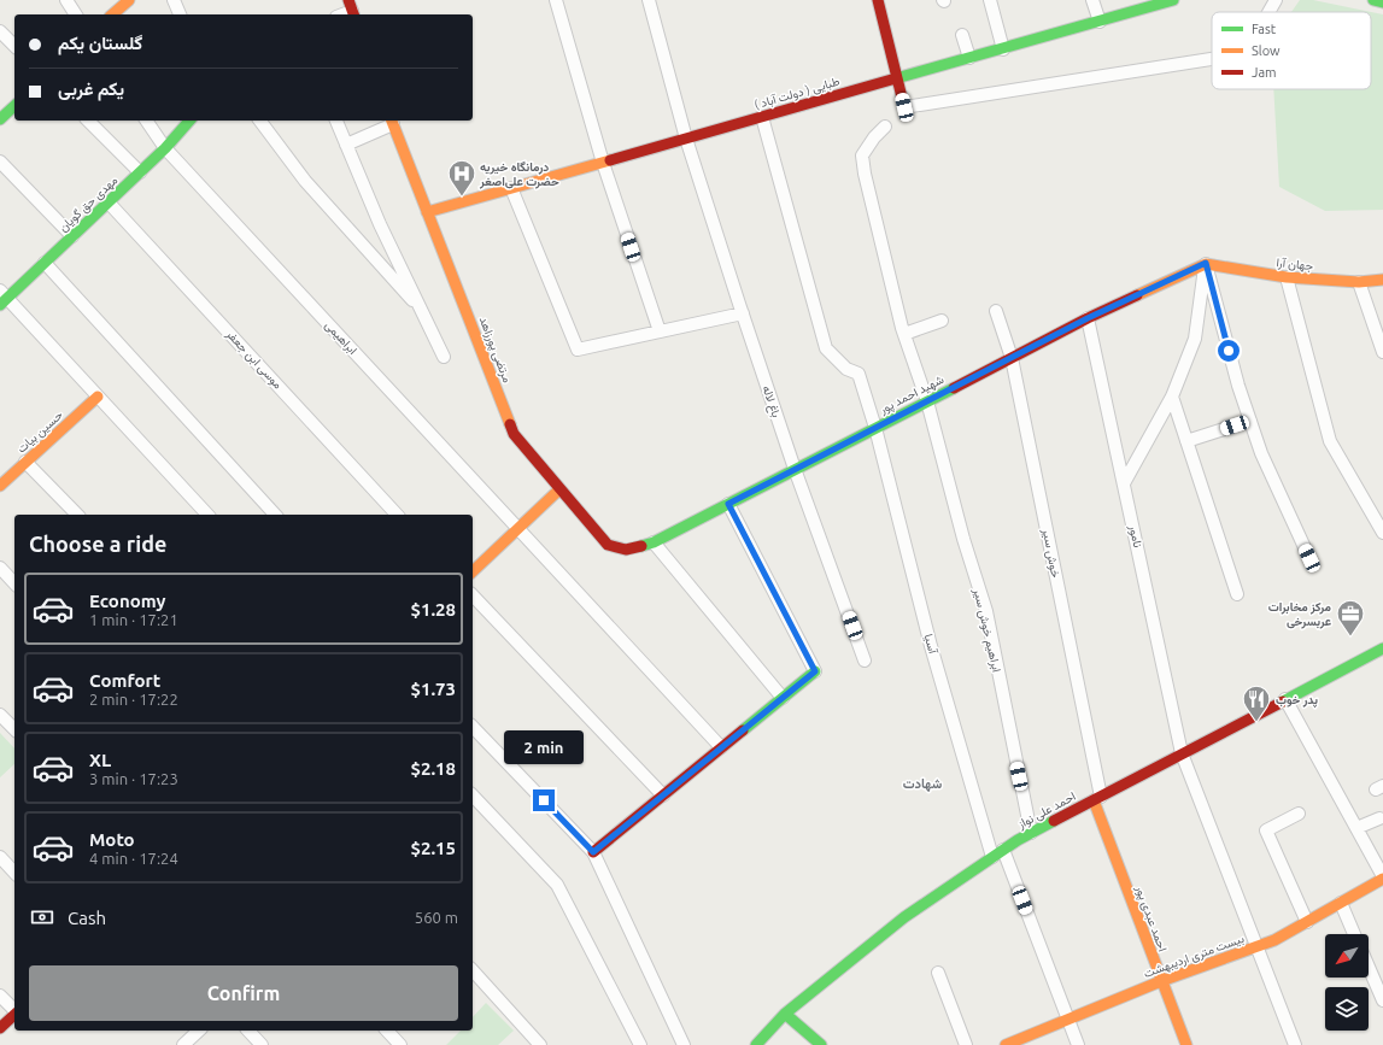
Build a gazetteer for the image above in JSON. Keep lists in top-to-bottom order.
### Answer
{
  "streets": {
    "street": [
      "طبایی ( دولت آباد )",
      "مهدی حق گویان",
      "جهان آرا",
      "ابراهیمی",
      "مرتضی پورزاهد",
      "موسی ابن جعفر",
      "شهید احمد پور",
      "باغ لاله",
      "حسین بیات",
      "نامور",
      "خوش سیر",
      "ابراهیم خوش سیر",
      "آسیا",
      "احمد علی نواز",
      "احمد عبدی پور",
      "بیست متری اردیبهشت"
    ]
  },
  "crossings": [
    ["طبایی ( دولت آباد )", "مرتضی پورزاهد"],
    ["طبایی ( دولت آباد )", "باغ لاله"],
    ["طبایی ( دولت آباد )", "آسیا"],
    ["مهدی حق گویان", "ابراهیمی"],
    ["مهدی حق گویان", "موسی ابن جعفر"],
    ["جهان آرا", "شهید احمد پور"],
    ["مرتضی پورزاهد", "شهید احمد پور"],
    ["شهید احمد پور", "باغ لاله"],
    ["شهید احمد پور", "نامور"],
    ["شهید احمد پور", "خوش سیر"],
    ["شهید احمد پور", "ابراهیم خوش سیر"],
    ["شهید احمد پور", "آسیا"],
    ["نامور", "احمد علی نواز"],
    ["نامور", "بیست متری اردیبهشت"],
    ["خوش سیر", "احمد علی نواز"],
    ["خوش سیر", "احمد عبدی پور"],
    ["ابراهیم خوش سیر", "احمد علی نواز"],
    ["آسیا", "احمد علی نواز"],
    ["احمد علی نواز", "احمد عبدی پور"],
    ["احمد عبدی پور", "بیست متری اردیبهشت"]
  ],
  "districts": ["شهادت"],
  "places": {
    "hospital": ["درمانگاه خیریه حضرت علی‌اصغر"],
    "office": ["مرکز مخابرات عربسرخی"],
    "restaurant": ["پدر خوب"]
  },
  "legend": ["Fast", "Slow", "Jam"],
  "north": "bottom left",
  "page": {
    "banner": ["گلستان یکم", "یکم غربی"],
    "heading": "Choose a ride",
    "list": [
      {
        "name": "Economy",
        "note": "1 min · 17:21",
        "value": "$1.28"
      },
      {
        "name": "Comfort",
        "note": "2 min · 17:22",
        "value": "$1.73"
      },
      {
        "name": "XL",
        "note": "3 min · 17:23",
        "value": "$2.18"
      },
      {
        "name": "Moto",
        "note": "4 min · 17:24",
        "value": "$2.15"
      }
    ],
    "bubble": "2 min",
    "pay": ["Cash", "560 m"],
    "buttons": "Confirm"
  }
}
